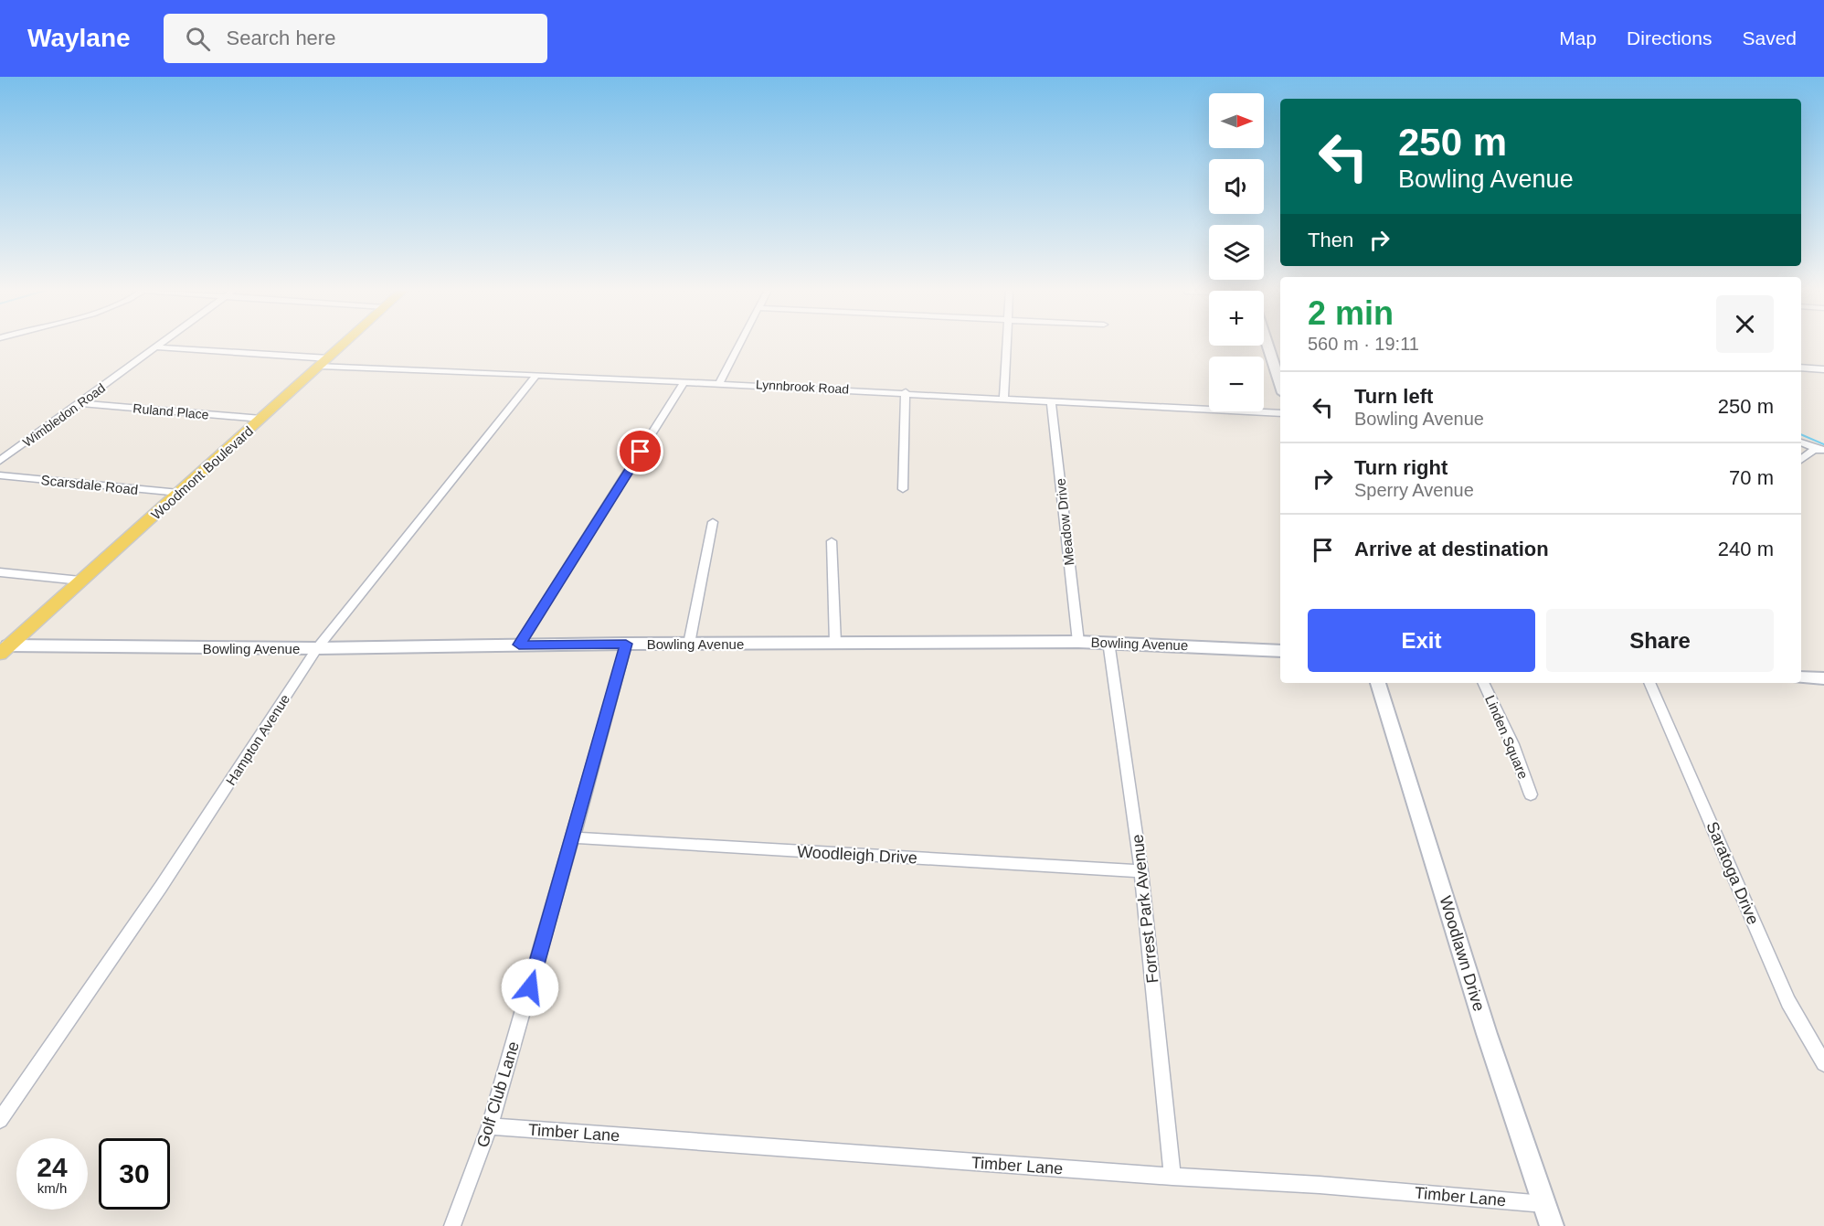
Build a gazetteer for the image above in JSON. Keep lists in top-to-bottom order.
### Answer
{
  "streets": {
    "main road": ["Woodmont Boulevard"],
    "street": [
      "Lynnbrook Road",
      "Ruland Place",
      "Wimbledon Road",
      "Scarsdale Road",
      "Meadow Drive",
      "Bowling Avenue",
      "Linden Square",
      "Hampton Avenue",
      "Woodleigh Drive",
      "Saratoga Drive",
      "Forrest Park Avenue",
      "Woodlawn Drive",
      "Golf Club Lane",
      "Timber Lane"
    ]
  },
  "crossings": [
    ["Lynnbrook Road", "Wimbledon Road"],
    ["Lynnbrook Road", "Woodmont Boulevard"],
    ["Lynnbrook Road", "Meadow Drive"],
    ["Lynnbrook Road", "Hampton Avenue"],
    ["Ruland Place", "Wimbledon Road"],
    ["Ruland Place", "Woodmont Boulevard"],
    ["Woodmont Boulevard", "Scarsdale Road"],
    ["Woodmont Boulevard", "Bowling Avenue"],
    ["Meadow Drive", "Bowling Avenue"],
    ["Bowling Avenue", "Hampton Avenue"],
    ["Bowling Avenue", "Forrest Park Avenue"],
    ["Bowling Avenue", "Golf Club Lane"],
    ["Woodleigh Drive", "Forrest Park Avenue"],
    ["Woodleigh Drive", "Golf Club Lane"],
    ["Forrest Park Avenue", "Timber Lane"],
    ["Woodlawn Drive", "Timber Lane"],
    ["Golf Club Lane", "Timber Lane"]
  ],
  "north": "right",
  "page": {
    "header": "Waylane",
    "search": "Search here",
    "nav": ["Map", "Directions", "Saved"],
    "map_buttons": ["+", "−"],
    "turn": ["250 m", "Bowling Avenue"],
    "then": "Then",
    "heading": ["2 min", "560 m · 19:11"],
    "list": [
      {
        "name": "Turn left",
        "note": "Bowling Avenue",
        "value": "250 m"
      },
      {
        "name": "Turn right",
        "note": "Sperry Avenue",
        "value": "70 m"
      },
      {
        "name": "Arrive at destination",
        "value": "240 m"
      }
    ],
    "buttons": ["Exit", "Share"],
    "speed": "24 km/h",
    "limit": "30"
  }
}
